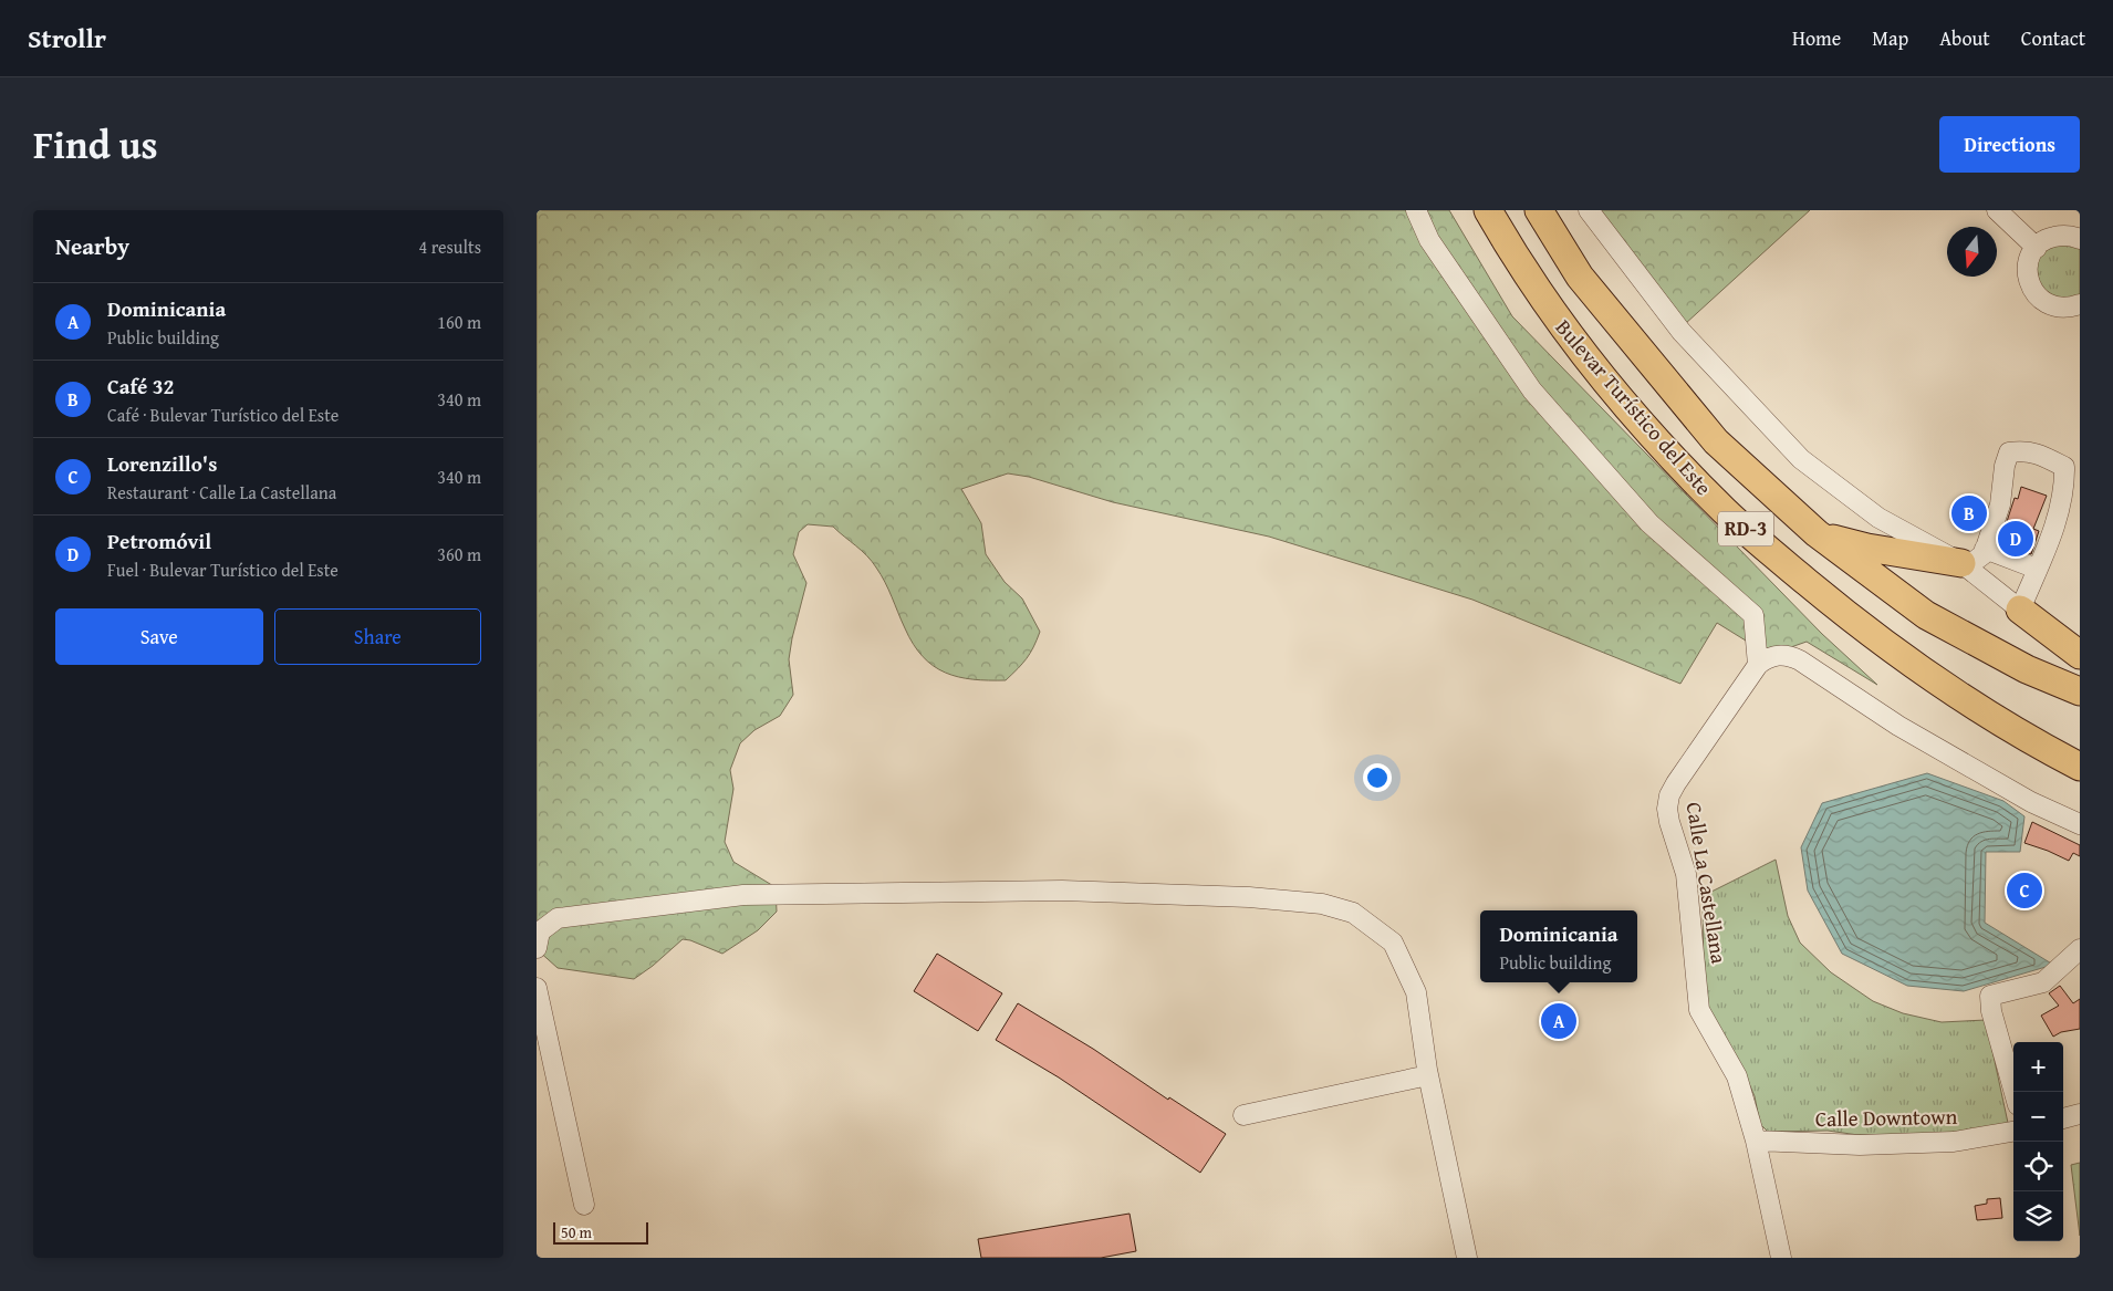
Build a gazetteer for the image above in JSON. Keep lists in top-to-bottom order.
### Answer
{
  "streets": {
    "highway": ["Bulevar Turístico del Este", "RD-3"],
    "street": ["Calle La Castellana", "Calle Downtown"]
  },
  "crossings": [
    ["Calle La Castellana", "Calle Downtown"]
  ],
  "scale_bar": "50 m",
  "north": "bottom",
  "page": {
    "header": "Strollr",
    "nav": [
      "Home",
      "Map",
      "About",
      "Contact"
    ],
    "title": "Find us",
    "buttons": [
      "Directions",
      ["Save", "Share"]
    ],
    "heading": ["Nearby", "4 results"],
    "list": [
      {
        "mark": "A",
        "name": "Dominicania",
        "note": "Public building",
        "value": "160 m"
      },
      {
        "mark": "B",
        "name": "Café 32",
        "note": "Café · Bulevar Turístico del Este",
        "value": "340 m"
      },
      {
        "mark": "C",
        "name": "Lorenzillo's",
        "note": "Restaurant · Calle La Castellana",
        "value": "340 m"
      },
      {
        "mark": "D",
        "name": "Petromóvil",
        "note": "Fuel · Bulevar Turístico del Este",
        "value": "360 m"
      }
    ],
    "pins": [
      "B",
      "D",
      "C",
      "A"
    ],
    "popup": ["Dominicania", "Public building"],
    "map_buttons": ["+", "−"],
    "scale": "50 m"
  }
}
